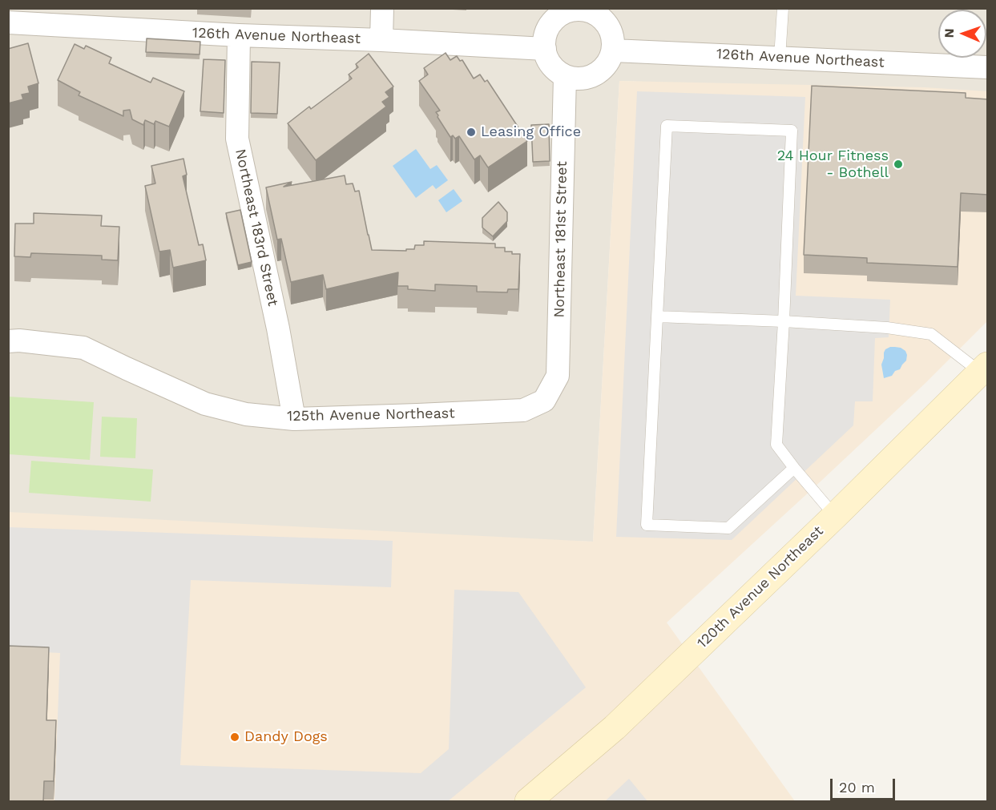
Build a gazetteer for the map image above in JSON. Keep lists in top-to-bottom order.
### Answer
{
  "streets": {
    "main road": ["120th Avenue Northeast"],
    "street": [
      "126th Avenue Northeast",
      "Northeast 183rd Street",
      "Northeast 181st Street",
      "125th Avenue Northeast"
    ]
  },
  "crossings": [
    ["126th Avenue Northeast", "Northeast 183rd Street"],
    ["126th Avenue Northeast", "Northeast 181st Street"],
    ["Northeast 183rd Street", "125th Avenue Northeast"],
    ["Northeast 181st Street", "125th Avenue Northeast"]
  ],
  "places": ["Leasing Office", "24 Hour Fitness - Bothell", "Dandy Dogs"],
  "scale_bar": "20 m",
  "north": "left"
}
